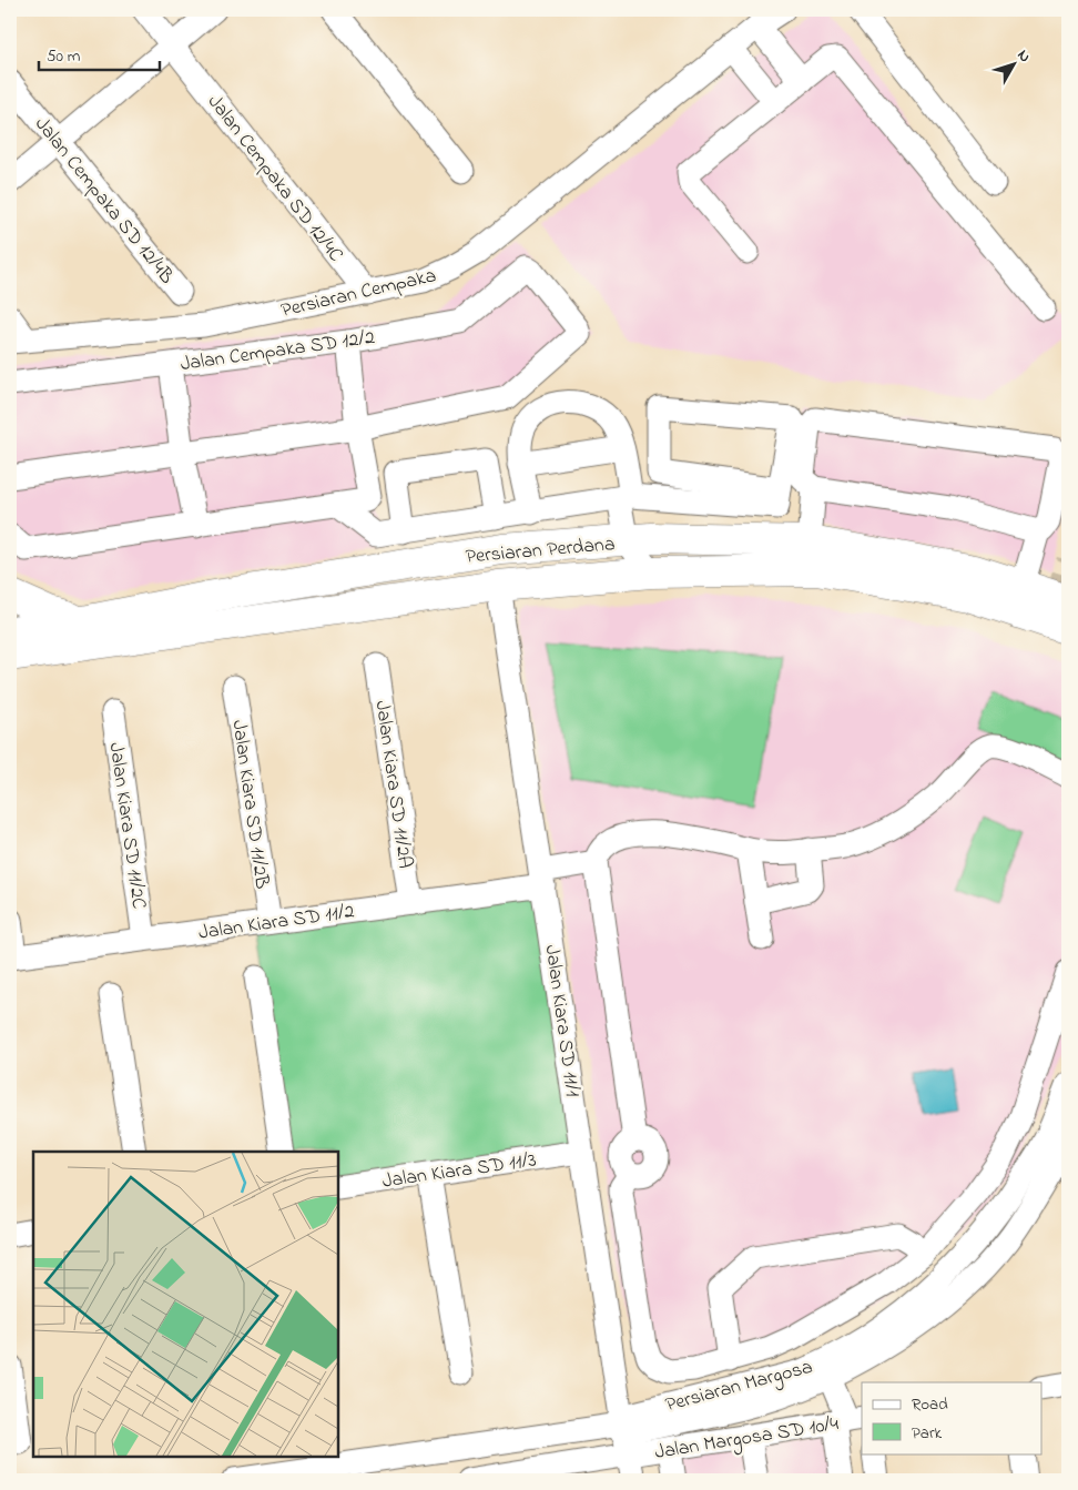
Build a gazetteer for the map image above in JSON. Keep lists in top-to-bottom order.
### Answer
{
  "streets": {
    "main road": ["Persiaran Perdana"],
    "street": [
      "Jalan Cempaka SD 12/4C",
      "Jalan Cempaka SD 12/4B",
      "Persiaran Cempaka",
      "Jalan Cempaka SD 12/2",
      "Jalan Kiara SD 11/2A",
      "Jalan Kiara SD 11/2B",
      "Jalan Kiara SD 11/2C",
      "Jalan Kiara SD 11/2",
      "Jalan Kiara SD 11/1",
      "Jalan Kiara SD 11/3",
      "Persiaran Margosa",
      "Jalan Margosa SD 10/4"
    ]
  },
  "crossings": [
    ["Jalan Cempaka SD 12/4C", "Persiaran Cempaka"],
    ["Persiaran Perdana", "Jalan Kiara SD 11/1"],
    ["Jalan Kiara SD 11/2A", "Jalan Kiara SD 11/2"],
    ["Jalan Kiara SD 11/2B", "Jalan Kiara SD 11/2"],
    ["Jalan Kiara SD 11/2C", "Jalan Kiara SD 11/2"],
    ["Jalan Kiara SD 11/2", "Jalan Kiara SD 11/1"],
    ["Jalan Kiara SD 11/1", "Jalan Kiara SD 11/3"],
    ["Jalan Kiara SD 11/1", "Persiaran Margosa"],
    ["Jalan Kiara SD 11/1", "Jalan Margosa SD 10/4"]
  ],
  "legend": ["Road", "Park"],
  "scale_bar": "50 m",
  "north": "top right"
}
